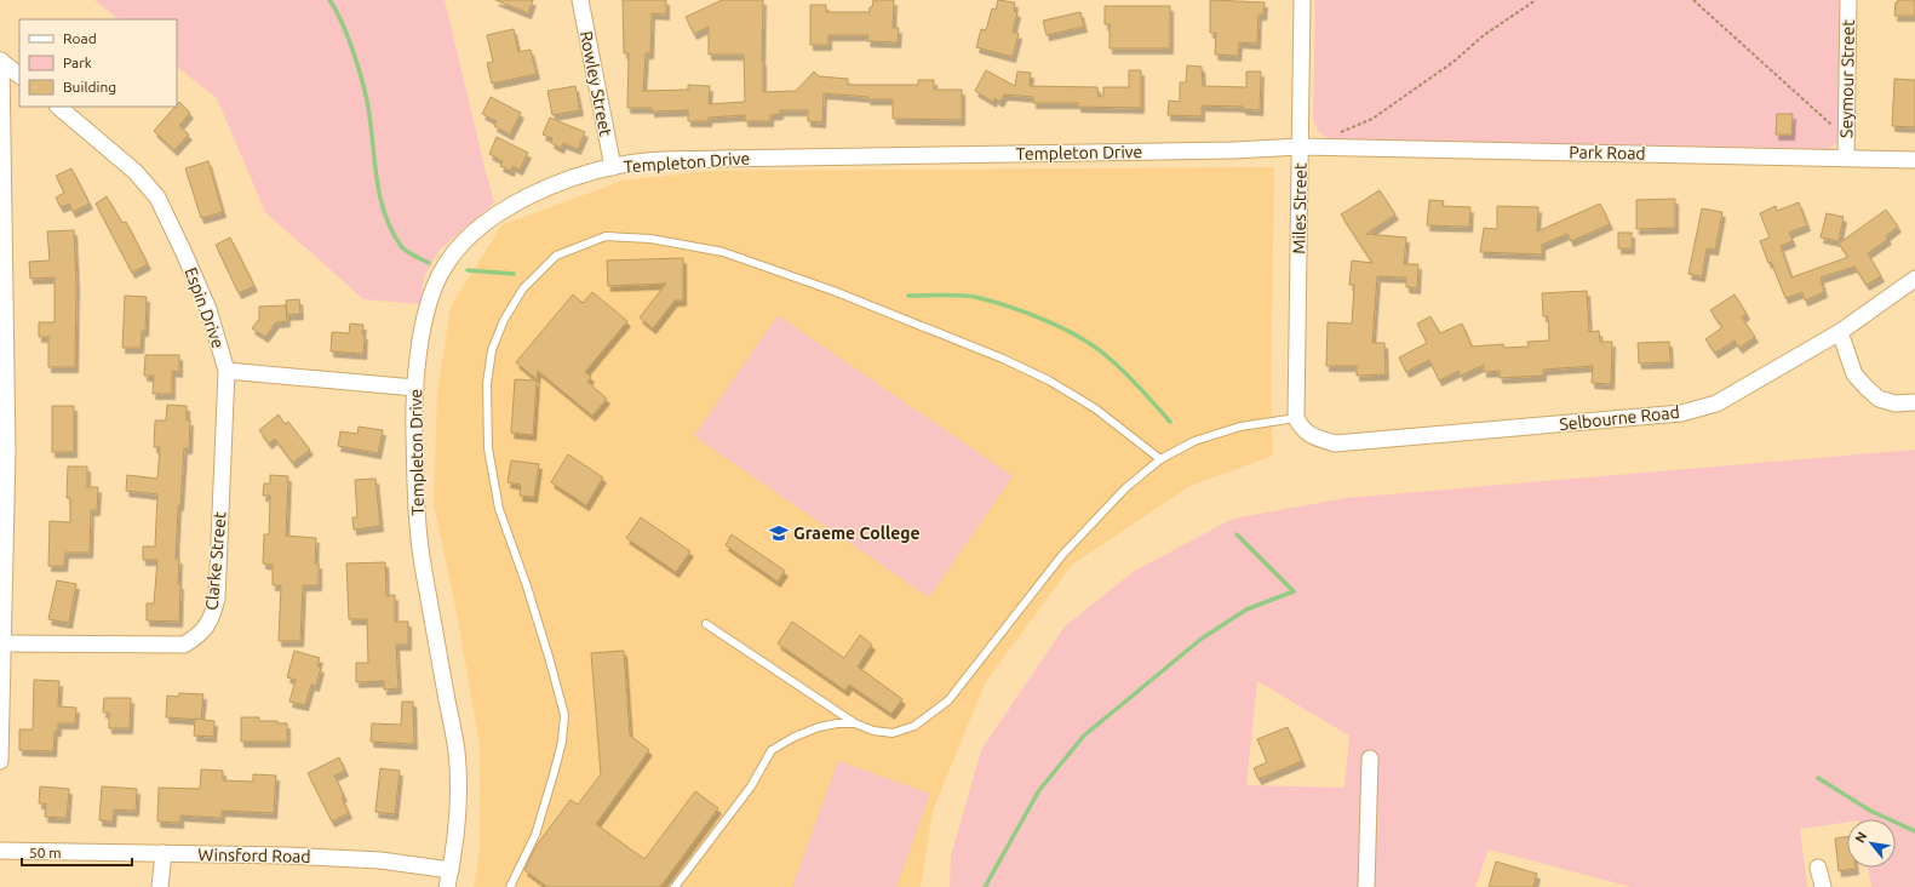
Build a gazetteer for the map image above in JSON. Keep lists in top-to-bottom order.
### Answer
{
  "streets": {
    "street": [
      "Seymour Street",
      "Rowley Street",
      "Templeton Drive",
      "Park Road",
      "Miles Street",
      "Espin Drive",
      "Selbourne Road",
      "Clarke Street",
      "Winsford Road"
    ]
  },
  "crossings": [
    ["Seymour Street", "Park Road"],
    ["Rowley Street", "Templeton Drive"],
    ["Templeton Drive", "Park Road"],
    ["Templeton Drive", "Miles Street"],
    ["Templeton Drive", "Espin Drive"],
    ["Templeton Drive", "Winsford Road"],
    ["Park Road", "Miles Street"],
    ["Miles Street", "Selbourne Road"],
    ["Espin Drive", "Clarke Street"]
  ],
  "places": {
    "school or university": ["Graeme College"]
  },
  "legend": ["Road", "Park", "Building"],
  "scale_bar": "50 m",
  "north": "top left"
}
